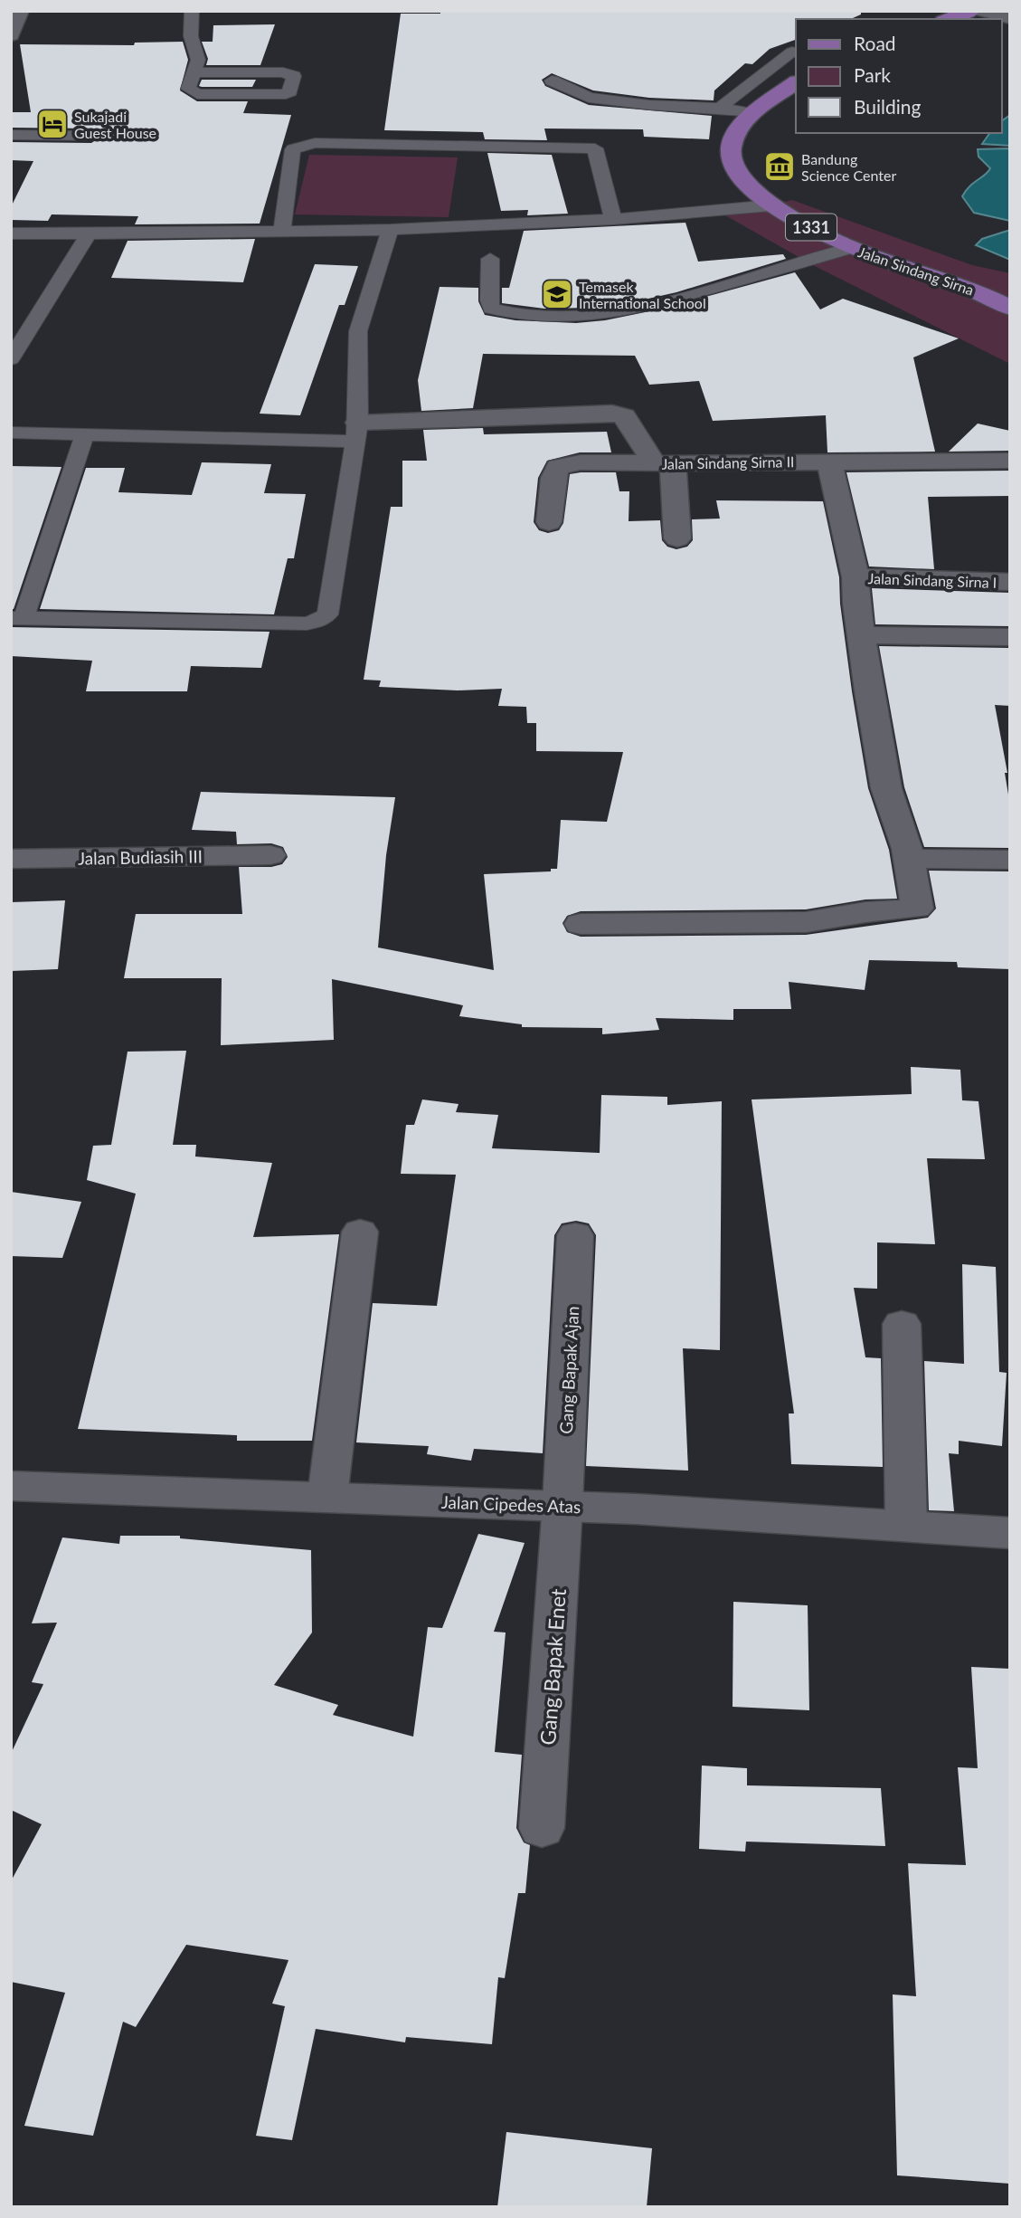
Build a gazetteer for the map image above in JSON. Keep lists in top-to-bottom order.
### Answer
{
  "streets": {
    "main road": ["1331", "Jalan Sindang Sirna"],
    "street": [
      "Jalan Sindang Sirna II",
      "Jalan Sindang Sirna I",
      "Jalan Budiasih III",
      "Gang Bapak Ajan",
      "Jalan Cipedes Atas",
      "Gang Bapak Enet"
    ]
  },
  "crossings": [
    ["Gang Bapak Ajan", "Jalan Cipedes Atas"],
    ["Gang Bapak Ajan", "Gang Bapak Enet"],
    ["Jalan Cipedes Atas", "Gang Bapak Enet"]
  ],
  "places": {
    "hotel": ["Sukajadi Guest House"],
    "museum": ["Bandung Science Center"],
    "school or university": ["Temasek International School"]
  },
  "legend": ["Road", "Park", "Building"]
}
